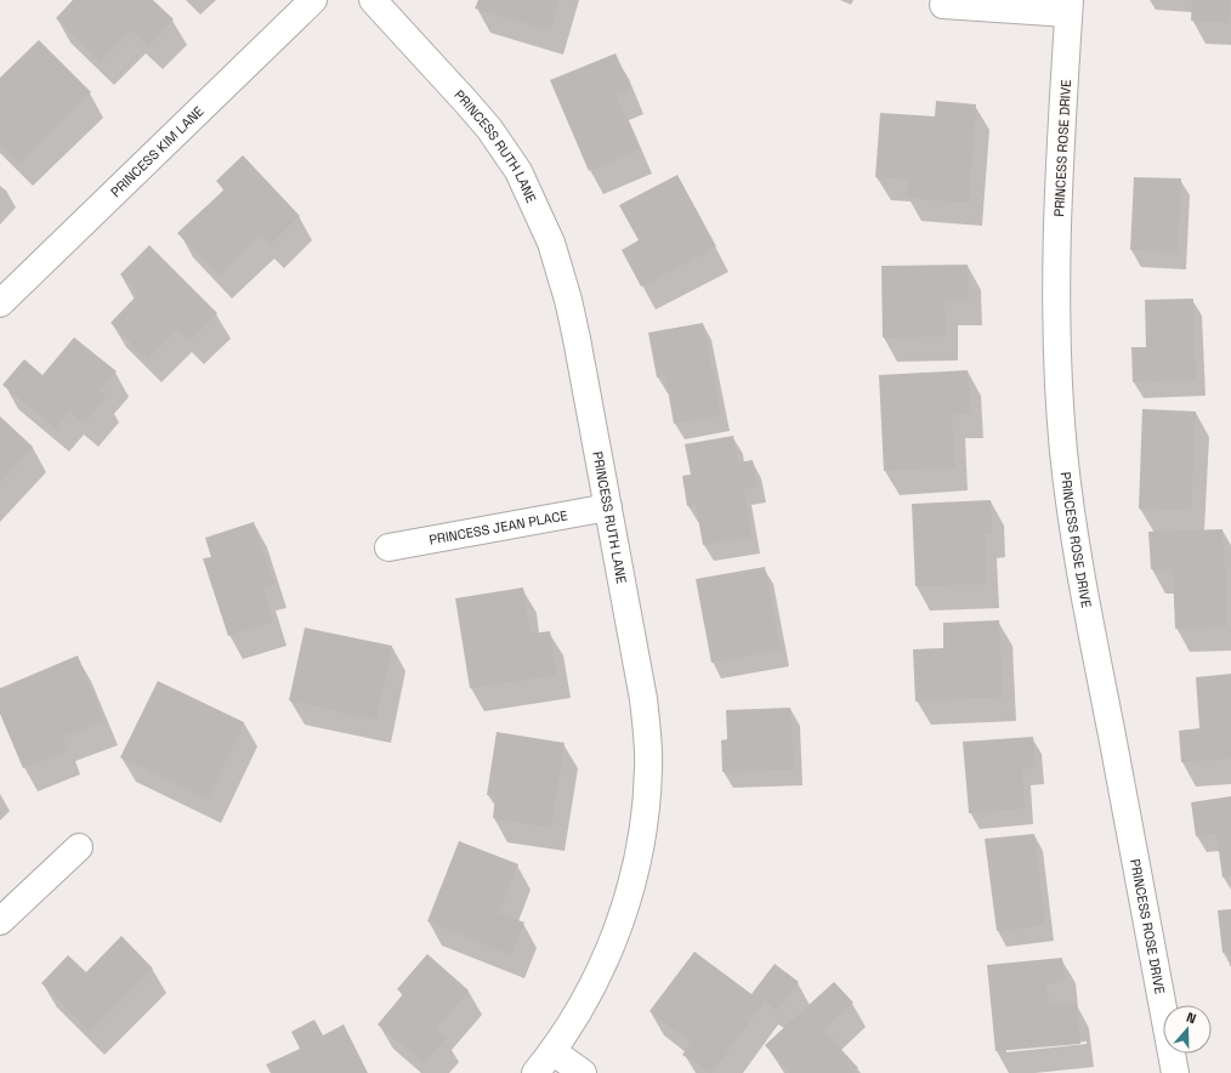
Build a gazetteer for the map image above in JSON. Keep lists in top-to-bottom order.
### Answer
{
  "streets": {
    "street": [
      "PRINCESS RUTH LANE",
      "PRINCESS ROSE DRIVE",
      "PRINCESS KIM LANE",
      "PRINCESS JEAN PLACE"
    ]
  },
  "crossings": [
    ["PRINCESS RUTH LANE", "PRINCESS JEAN PLACE"]
  ],
  "north": "top"
}
